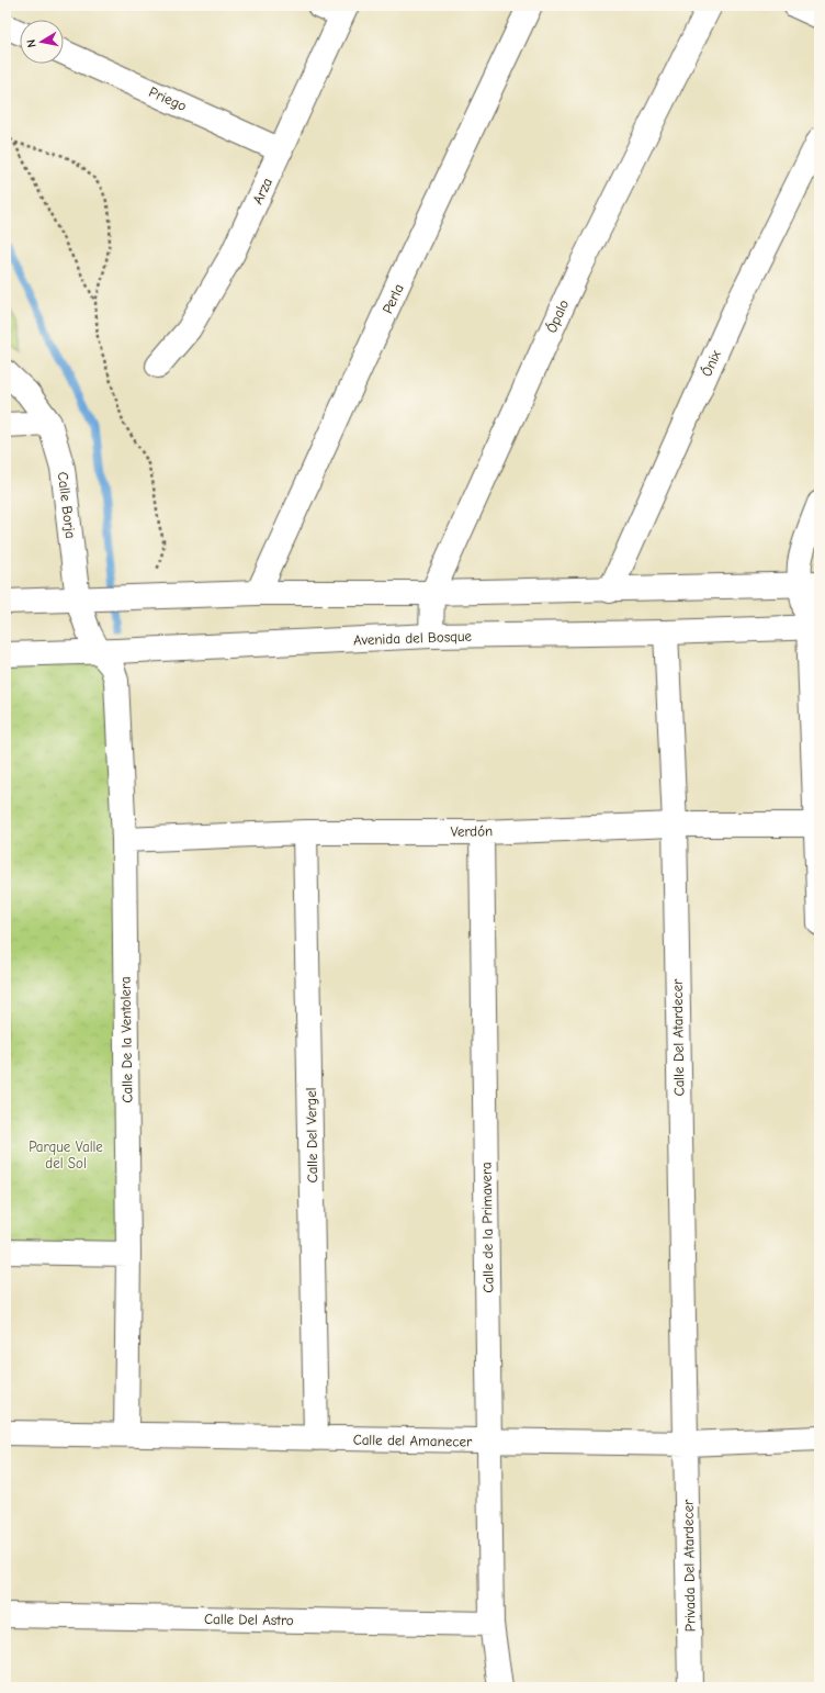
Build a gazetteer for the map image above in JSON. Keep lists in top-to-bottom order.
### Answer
{
  "streets": {
    "street": [
      "Priego",
      "Arza",
      "Perla",
      "Ópalo",
      "Ónix",
      "Calle Borja",
      "Avenida del Bosque",
      "Verdón",
      "Calle Del Atardecer",
      "Calle De la Ventolera",
      "Calle Del Vergel",
      "Calle de la Primavera",
      "Calle del Amanecer",
      "Privada Del Atardecer",
      "Calle Del Astro"
    ]
  },
  "crossings": [
    ["Priego", "Arza"],
    ["Ópalo", "Avenida del Bosque"],
    ["Calle Borja", "Avenida del Bosque"],
    ["Calle Borja", "Calle De la Ventolera"],
    ["Avenida del Bosque", "Calle Del Atardecer"],
    ["Avenida del Bosque", "Calle De la Ventolera"],
    ["Verdón", "Calle Del Atardecer"],
    ["Verdón", "Calle De la Ventolera"],
    ["Verdón", "Calle Del Vergel"],
    ["Verdón", "Calle de la Primavera"],
    ["Calle Del Atardecer", "Calle del Amanecer"],
    ["Calle Del Atardecer", "Privada Del Atardecer"],
    ["Calle De la Ventolera", "Calle del Amanecer"],
    ["Calle Del Vergel", "Calle del Amanecer"],
    ["Calle de la Primavera", "Calle del Amanecer"],
    ["Calle de la Primavera", "Calle Del Astro"],
    ["Calle del Amanecer", "Privada Del Atardecer"]
  ],
  "parks": ["Parque Valle del Sol"],
  "north": "left"
}
